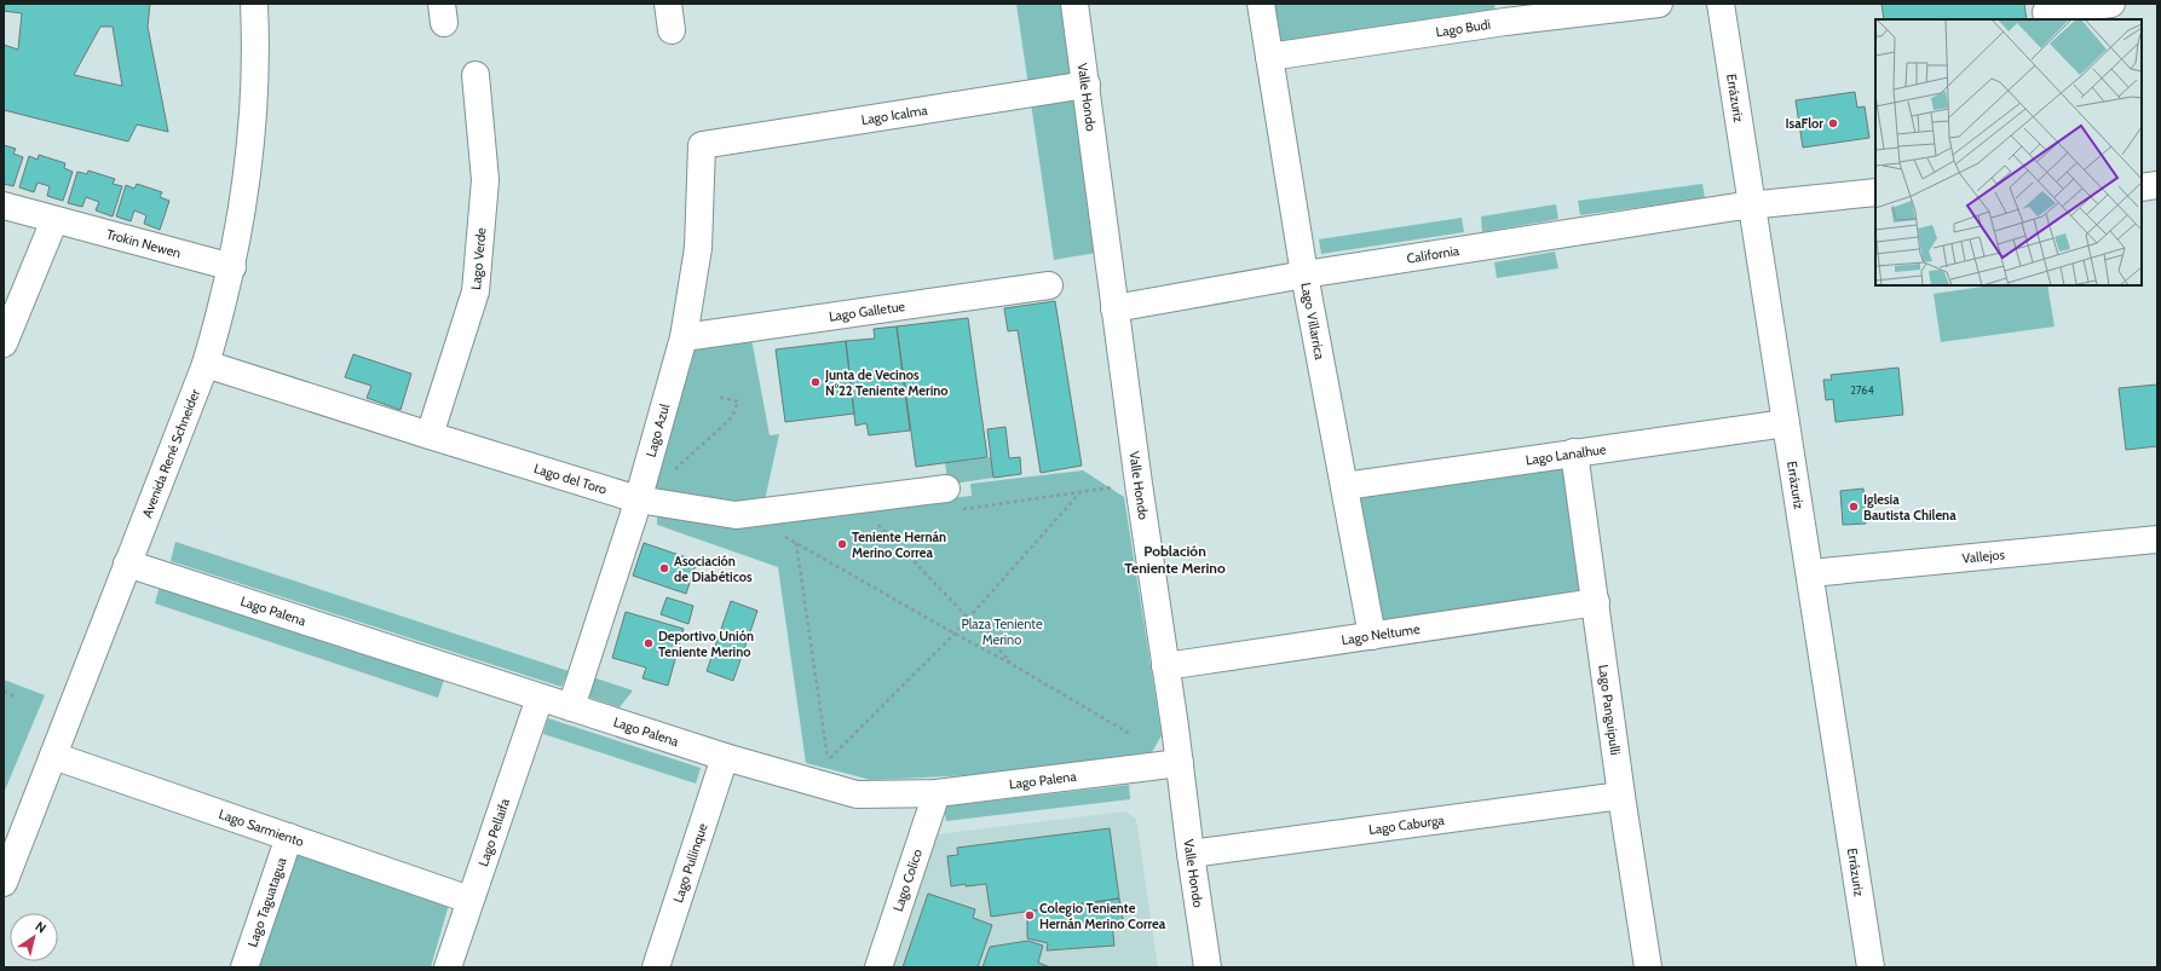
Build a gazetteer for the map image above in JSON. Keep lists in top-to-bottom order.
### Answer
{
  "streets": {
    "street": [
      "Lago Budi",
      "Valle Hondo",
      "Errázuriz",
      "Lago Icalma",
      "Trokin Newen",
      "California",
      "Lago Verde",
      "Lago Galletue",
      "Lago Villarrica",
      "Lago Azul",
      "Avenida René Schneider",
      "Lago Lanalhue",
      "Lago del Toro",
      "Vallejos",
      "Lago Palena",
      "Lago Neltume",
      "Lago Panguipulli",
      "Lago Caburga",
      "Lago Sarmiento",
      "Lago Pellaifa",
      "Lago Pullinque",
      "Lago Colico",
      "Lago Taguatagua"
    ]
  },
  "crossings": [
    ["Lago Budi", "Lago Villarrica"],
    ["Valle Hondo", "Lago Icalma"],
    ["Valle Hondo", "California"],
    ["Valle Hondo", "Lago Palena"],
    ["Valle Hondo", "Lago Neltume"],
    ["Valle Hondo", "Lago Caburga"],
    ["Errázuriz", "California"],
    ["Errázuriz", "Lago Lanalhue"],
    ["Errázuriz", "Vallejos"],
    ["Lago Icalma", "Lago Azul"],
    ["Trokin Newen", "Avenida René Schneider"],
    ["California", "Lago Villarrica"],
    ["Lago Verde", "Lago del Toro"],
    ["Lago Galletue", "Lago Azul"],
    ["Lago Villarrica", "Lago Lanalhue"],
    ["Lago Villarrica", "Lago Neltume"],
    ["Lago Azul", "Lago del Toro"],
    ["Lago Azul", "Lago Palena"],
    ["Avenida René Schneider", "Lago del Toro"],
    ["Avenida René Schneider", "Lago Palena"],
    ["Avenida René Schneider", "Lago Sarmiento"],
    ["Lago Lanalhue", "Lago Panguipulli"],
    ["Lago Palena", "Lago Pellaifa"],
    ["Lago Palena", "Lago Pullinque"],
    ["Lago Palena", "Lago Colico"],
    ["Lago Neltume", "Lago Panguipulli"],
    ["Lago Panguipulli", "Lago Caburga"],
    ["Lago Sarmiento", "Lago Pellaifa"],
    ["Lago Sarmiento", "Lago Taguatagua"]
  ],
  "districts": ["Población Teniente Merino"],
  "parks": ["Plaza Teniente Merino"],
  "places": [
    "IsaFlor",
    "Junta de Vecinos N°22 Teniente Merino",
    "Iglesia Bautista Chilena",
    "Teniente Hernán Merino Correa",
    "Asociación de Diabéticos",
    "Deportivo Unión Teniente Merino",
    "Colegio Teniente Hernán Merino Correa"
  ],
  "house_numbers": ["2764"],
  "north": "top right"
}
